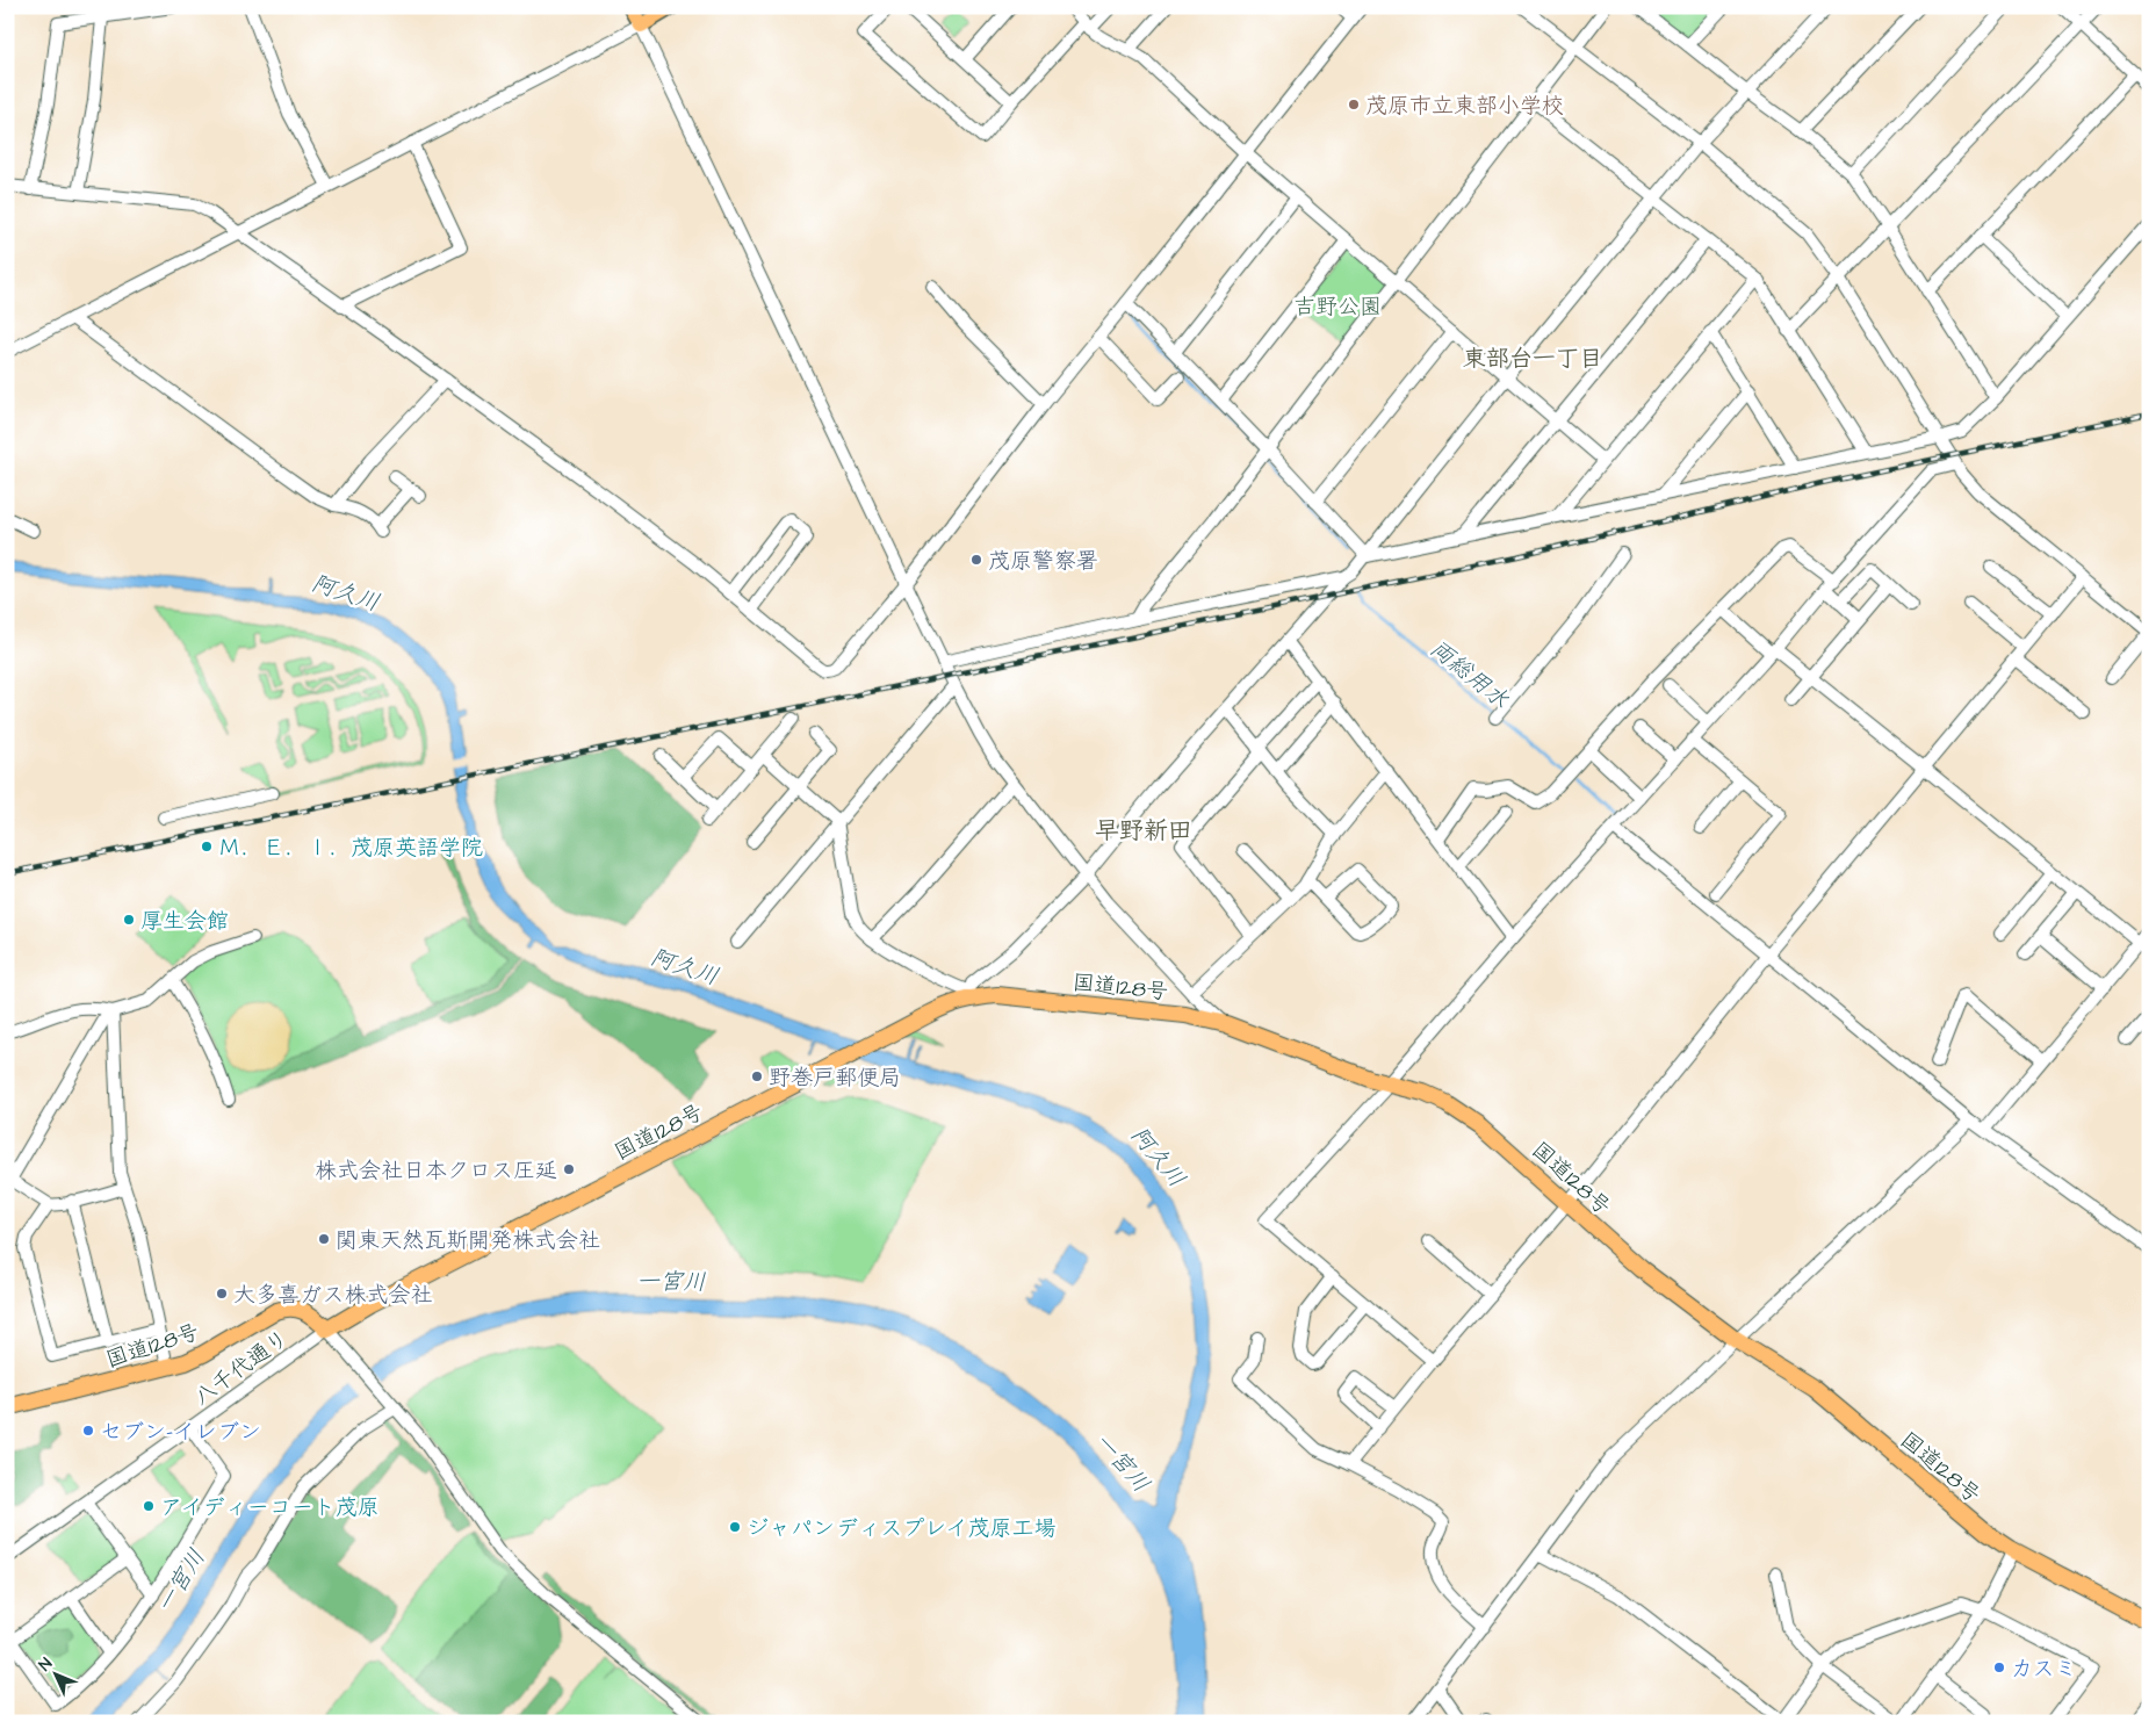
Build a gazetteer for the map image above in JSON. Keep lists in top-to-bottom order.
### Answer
{
  "streets": {
    "highway": ["国道128号"],
    "street": ["八千代通り"]
  },
  "crossings": [
    ["国道128号", "八千代通り"]
  ],
  "districts": ["東部台一丁目", "早野新田"],
  "water": ["阿久川", "両総用水", "一宮川"],
  "parks": ["吉野公園"],
  "places": [
    "茂原市立東部小学校",
    "茂原警察署",
    "Ｍ．Ｅ．Ｉ．茂原英語学院",
    "厚生会館",
    "野巻戸郵便局",
    "株式会社日本クロス圧延",
    "関東天然瓦斯開発株式会社",
    "大多喜ガス株式会社",
    "セブン-イレブン",
    "アイディーコート茂原",
    "ジャパンディスプレイ茂原工場",
    "カスミ"
  ],
  "north": "top left"
}
